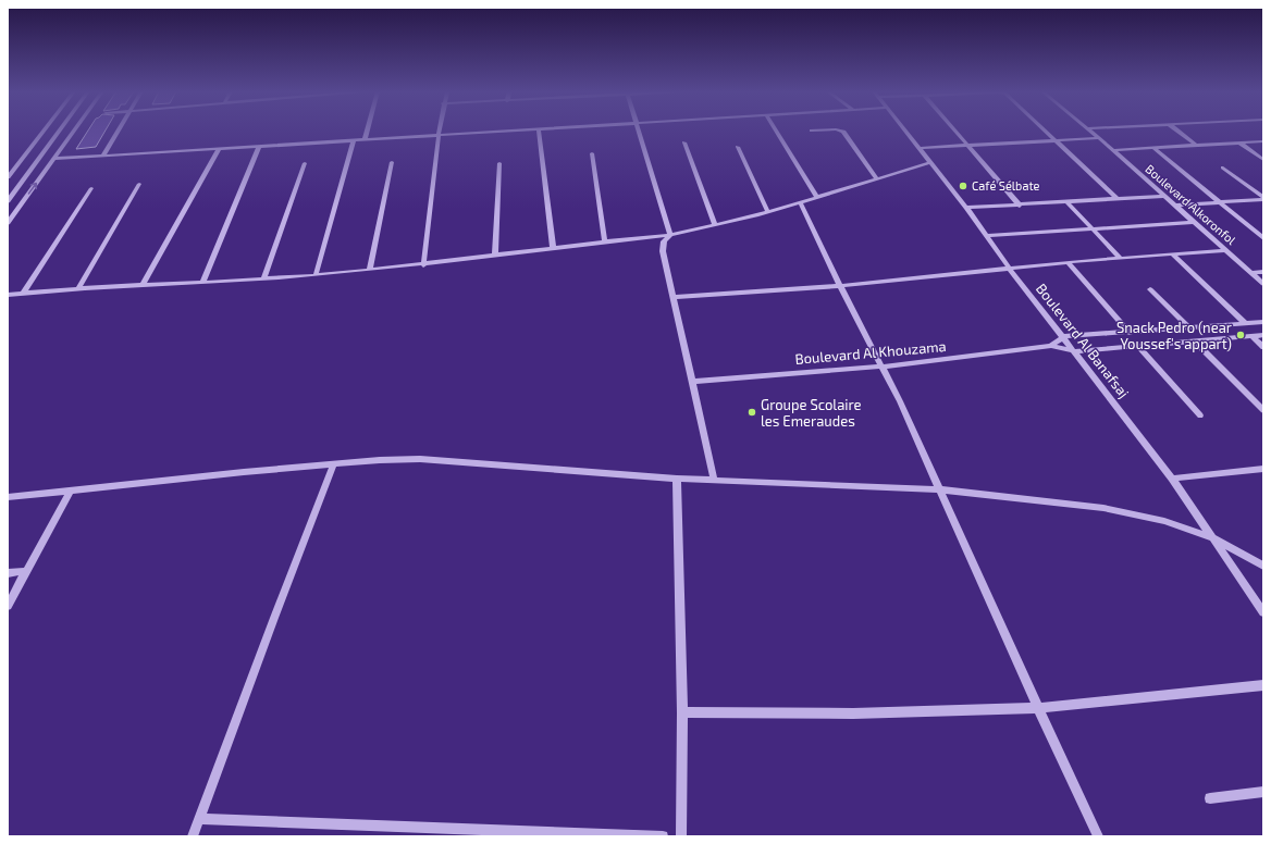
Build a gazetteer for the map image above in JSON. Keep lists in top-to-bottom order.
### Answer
{
  "streets": {
    "street": ["Boulevard Alkoronfol", "Boulevard Al Banafsaj", "Boulevard Al Khouzama"]
  },
  "places": ["Café Sélbate", "Snack Pedro (near Youssef's appart)", "Groupe Scolaire les Emeraudes"]
}
